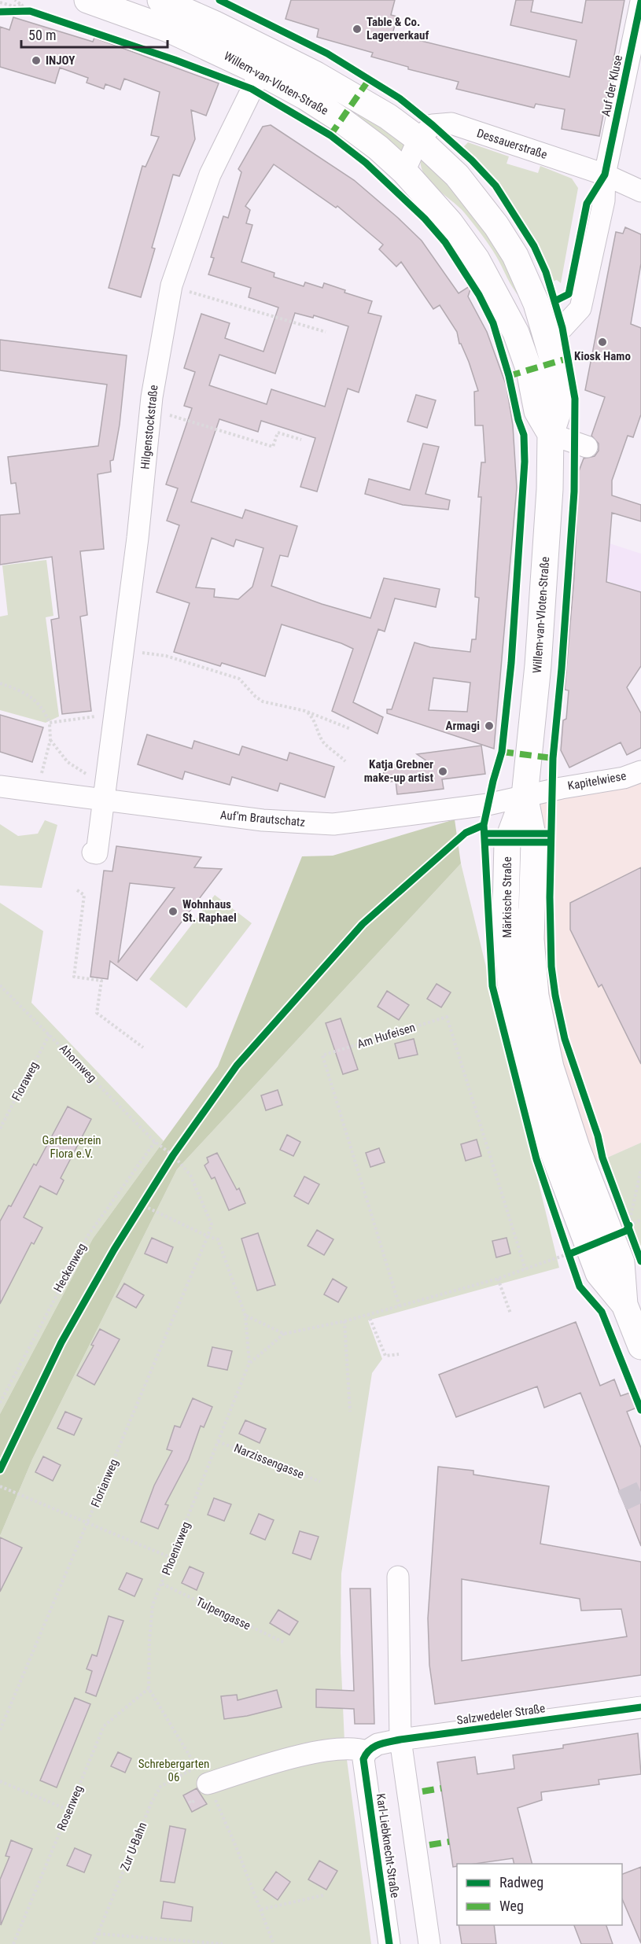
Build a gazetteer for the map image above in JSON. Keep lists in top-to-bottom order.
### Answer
{
  "streets": {
    "main road": ["Willem-van-Vloten-Straße", "Märkische Straße"],
    "street": [
      "Auf der Kluse",
      "Dessauerstraße",
      "Hilgenstockstraße",
      "Kapitelwiese",
      "Auf'm Brautschatz",
      "Salzwedeler Straße",
      "Karl-Liebknecht-Straße"
    ],
    "path": [
      "Am Hufeisen",
      "Ahornweg",
      "Floraweg",
      "Heckenweg",
      "Narzissengasse",
      "Florianweg",
      "Phoenixweg",
      "Tulpengasse",
      "Rosenweg",
      "Zur U-Bahn"
    ]
  },
  "crossings": [
    ["Willem-van-Vloten-Straße", "Auf der Kluse"],
    ["Willem-van-Vloten-Straße", "Dessauerstraße"],
    ["Willem-van-Vloten-Straße", "Hilgenstockstraße"],
    ["Willem-van-Vloten-Straße", "Kapitelwiese"],
    ["Willem-van-Vloten-Straße", "Auf'm Brautschatz"],
    ["Willem-van-Vloten-Straße", "Märkische Straße"],
    ["Auf der Kluse", "Dessauerstraße"],
    ["Hilgenstockstraße", "Auf'm Brautschatz"],
    ["Kapitelwiese", "Auf'm Brautschatz"],
    ["Kapitelwiese", "Märkische Straße"],
    ["Auf'm Brautschatz", "Märkische Straße"],
    ["Ahornweg", "Floraweg"],
    ["Ahornweg", "Heckenweg"],
    ["Ahornweg", "Florianweg"],
    ["Ahornweg", "Phoenixweg"],
    ["Narzissengasse", "Phoenixweg"],
    ["Florianweg", "Phoenixweg"],
    ["Phoenixweg", "Tulpengasse"],
    ["Phoenixweg", "Rosenweg"],
    ["Salzwedeler Straße", "Karl-Liebknecht-Straße"]
  ],
  "parks": ["Gartenverein Flora e.V.", "Schrebergarten 06"],
  "places": [
    "Table & Co. Lagerverkauf",
    "INJOY",
    "Kiosk Hamo",
    "Armagi",
    "Katja Grebner make-up artist",
    "Wohnhaus St. Raphael"
  ],
  "legend": ["Radweg", "Weg"],
  "scale_bar": "50 m"
}
